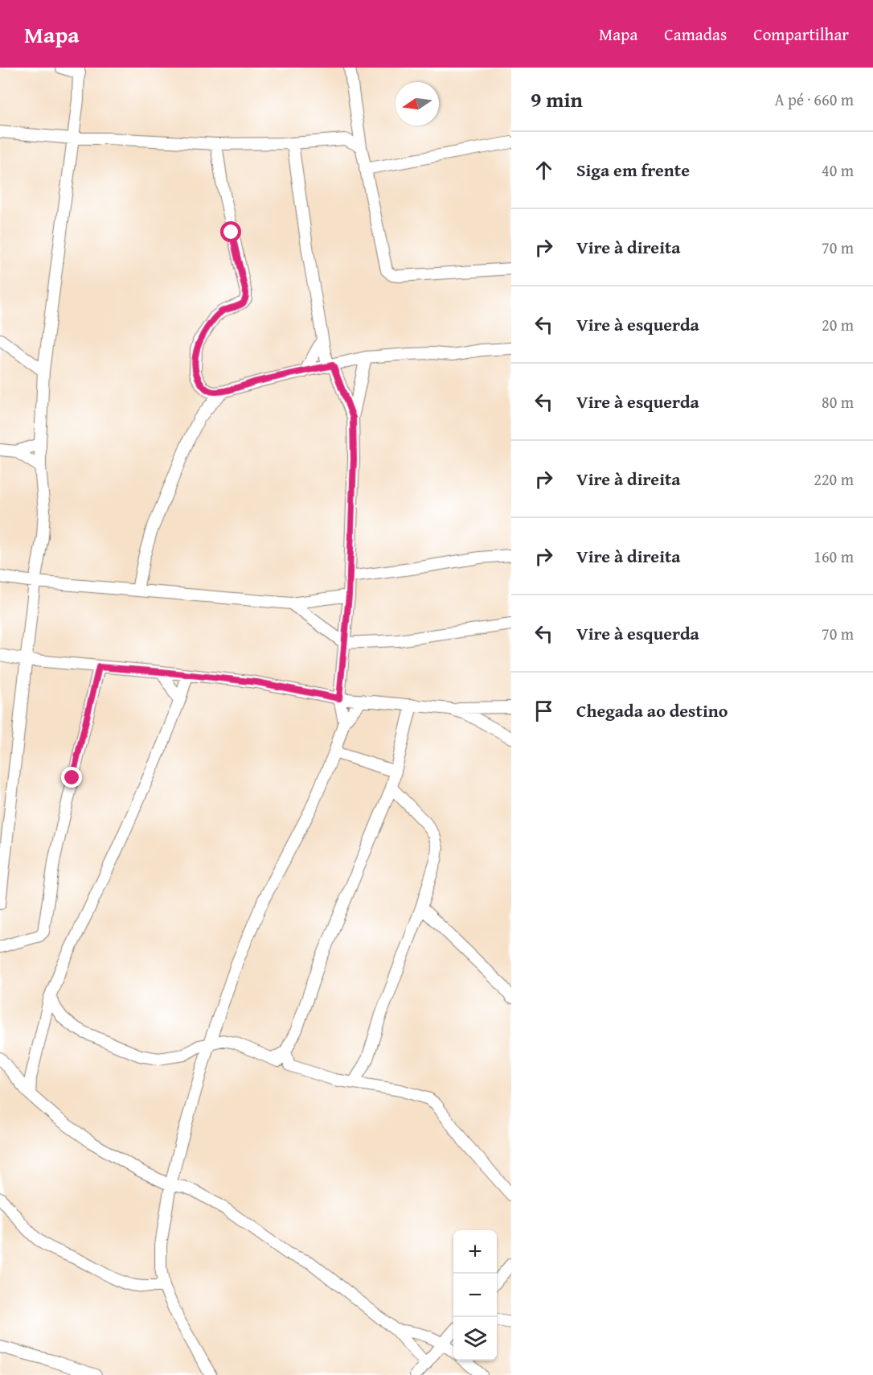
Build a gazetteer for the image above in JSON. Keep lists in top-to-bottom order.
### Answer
{
  "north": "left",
  "page": {
    "header": "Mapa",
    "nav": ["Mapa", "Camadas", "Compartilhar"],
    "heading": ["9 min", "A pé · 660 m"],
    "list": [
      ["Siga em frente", "40 m"],
      ["Vire à direita", "70 m"],
      ["Vire à esquerda", "20 m"],
      ["Vire à esquerda", "80 m"],
      ["Vire à direita", "220 m"],
      ["Vire à direita", "160 m"],
      ["Vire à esquerda", "70 m"],
      "Chegada ao destino"
    ],
    "map_buttons": ["+", "−"]
  }
}
